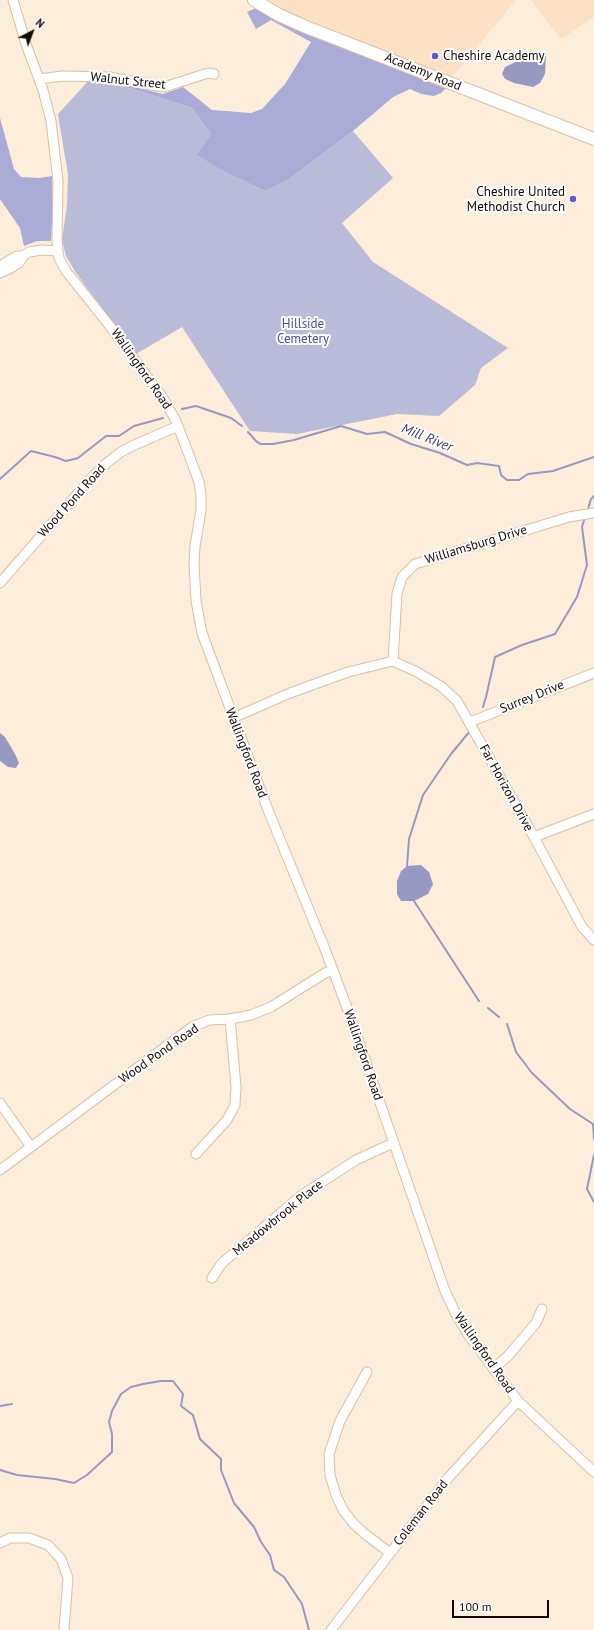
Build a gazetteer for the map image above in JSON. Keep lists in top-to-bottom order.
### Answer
{
  "streets": {
    "main road": ["Academy Road"],
    "street": [
      "Walnut Street",
      "Wallingford Road",
      "Wood Pond Road",
      "Williamsburg Drive",
      "Surrey Drive",
      "Far Horizon Drive",
      "Meadowbrook Place",
      "Coleman Road"
    ]
  },
  "crossings": [
    ["Walnut Street", "Wallingford Road"],
    ["Wallingford Road", "Wood Pond Road"],
    ["Wallingford Road", "Meadowbrook Place"],
    ["Wallingford Road", "Coleman Road"],
    ["Williamsburg Drive", "Far Horizon Drive"],
    ["Surrey Drive", "Far Horizon Drive"]
  ],
  "water": ["Mill River"],
  "parks": ["Hillside Cemetery"],
  "places": ["Cheshire Academy", "Cheshire United Methodist Church"],
  "scale_bar": "100 m",
  "north": "top right"
}
